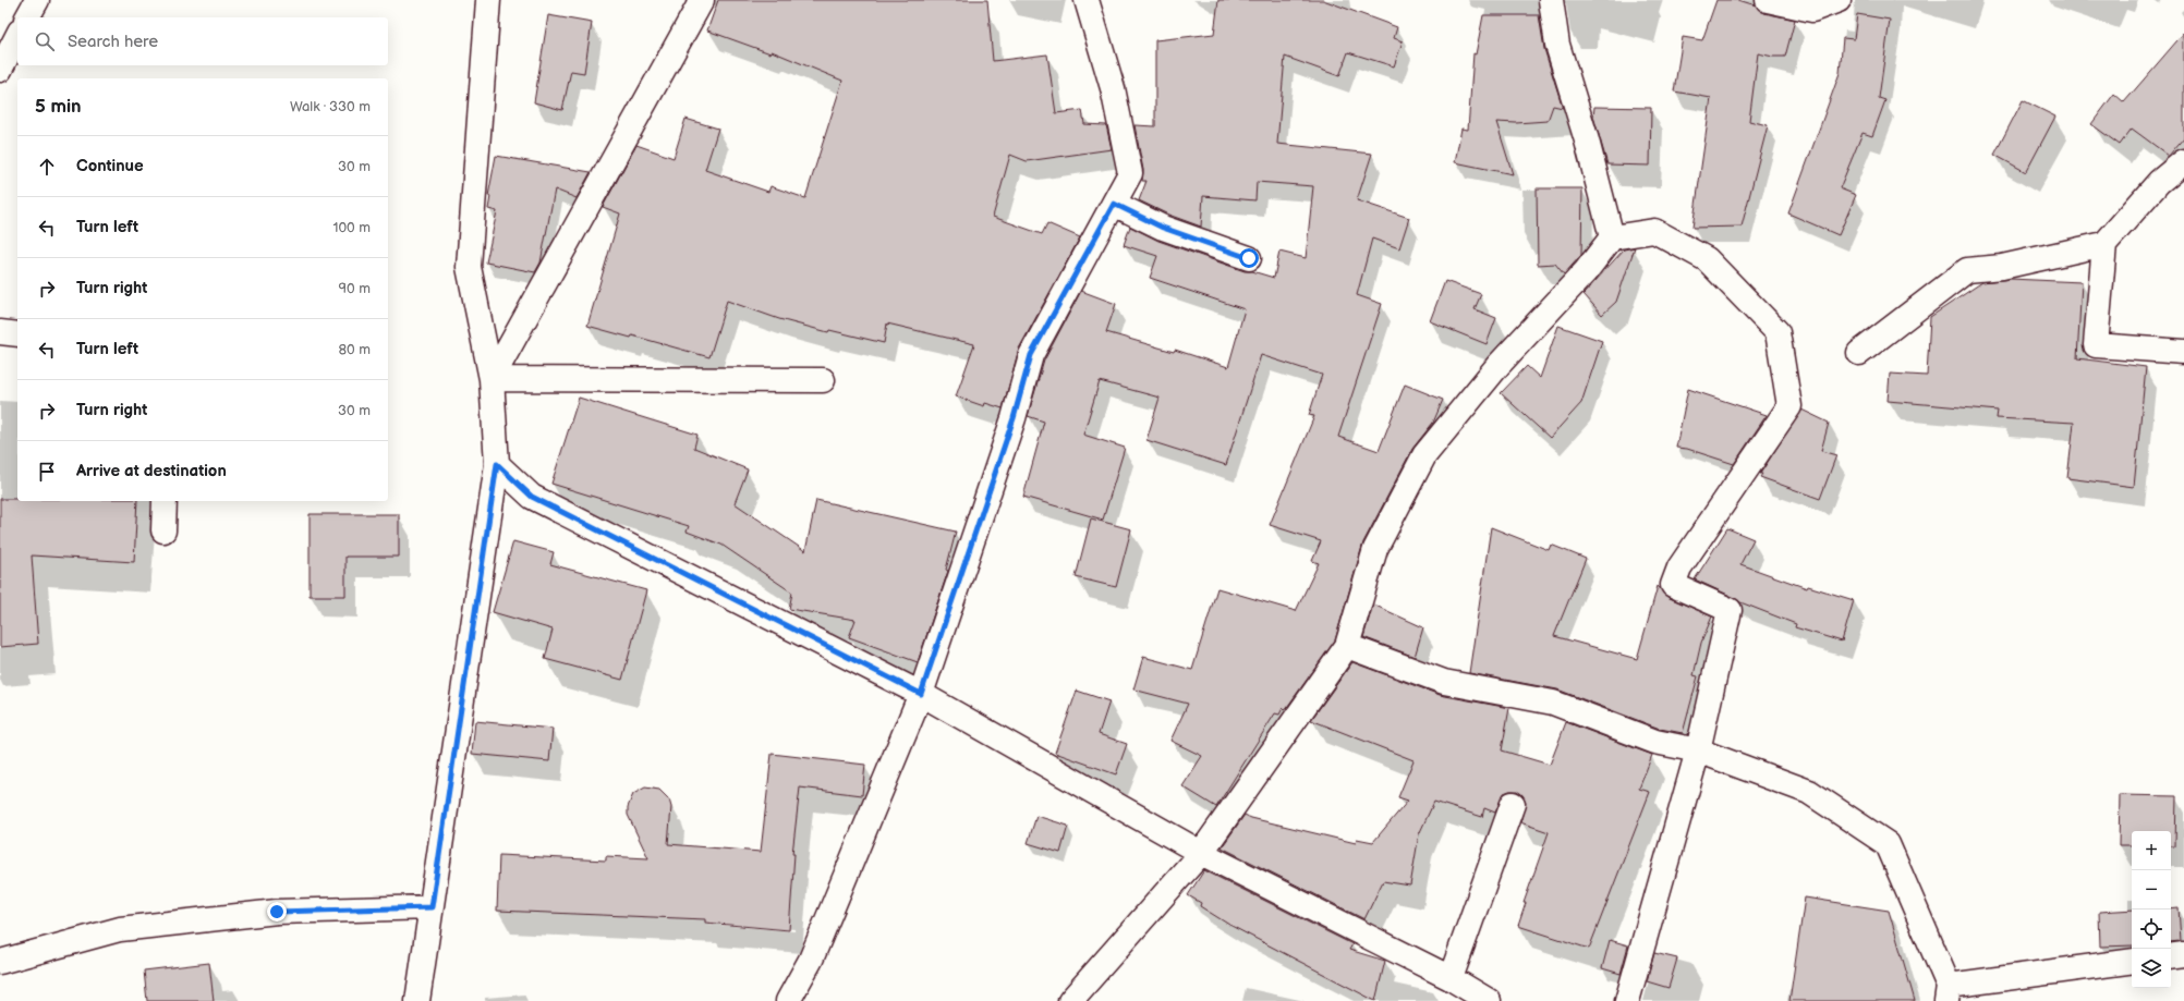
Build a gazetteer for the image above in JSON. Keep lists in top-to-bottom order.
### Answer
{
  "page": {
    "search": "Search here",
    "heading": ["5 min", "Walk · 330 m"],
    "list": [
      ["Continue", "30 m"],
      ["Turn left", "100 m"],
      ["Turn right", "90 m"],
      ["Turn left", "80 m"],
      ["Turn right", "30 m"],
      "Arrive at destination"
    ],
    "map_buttons": ["+", "−"]
  }
}
